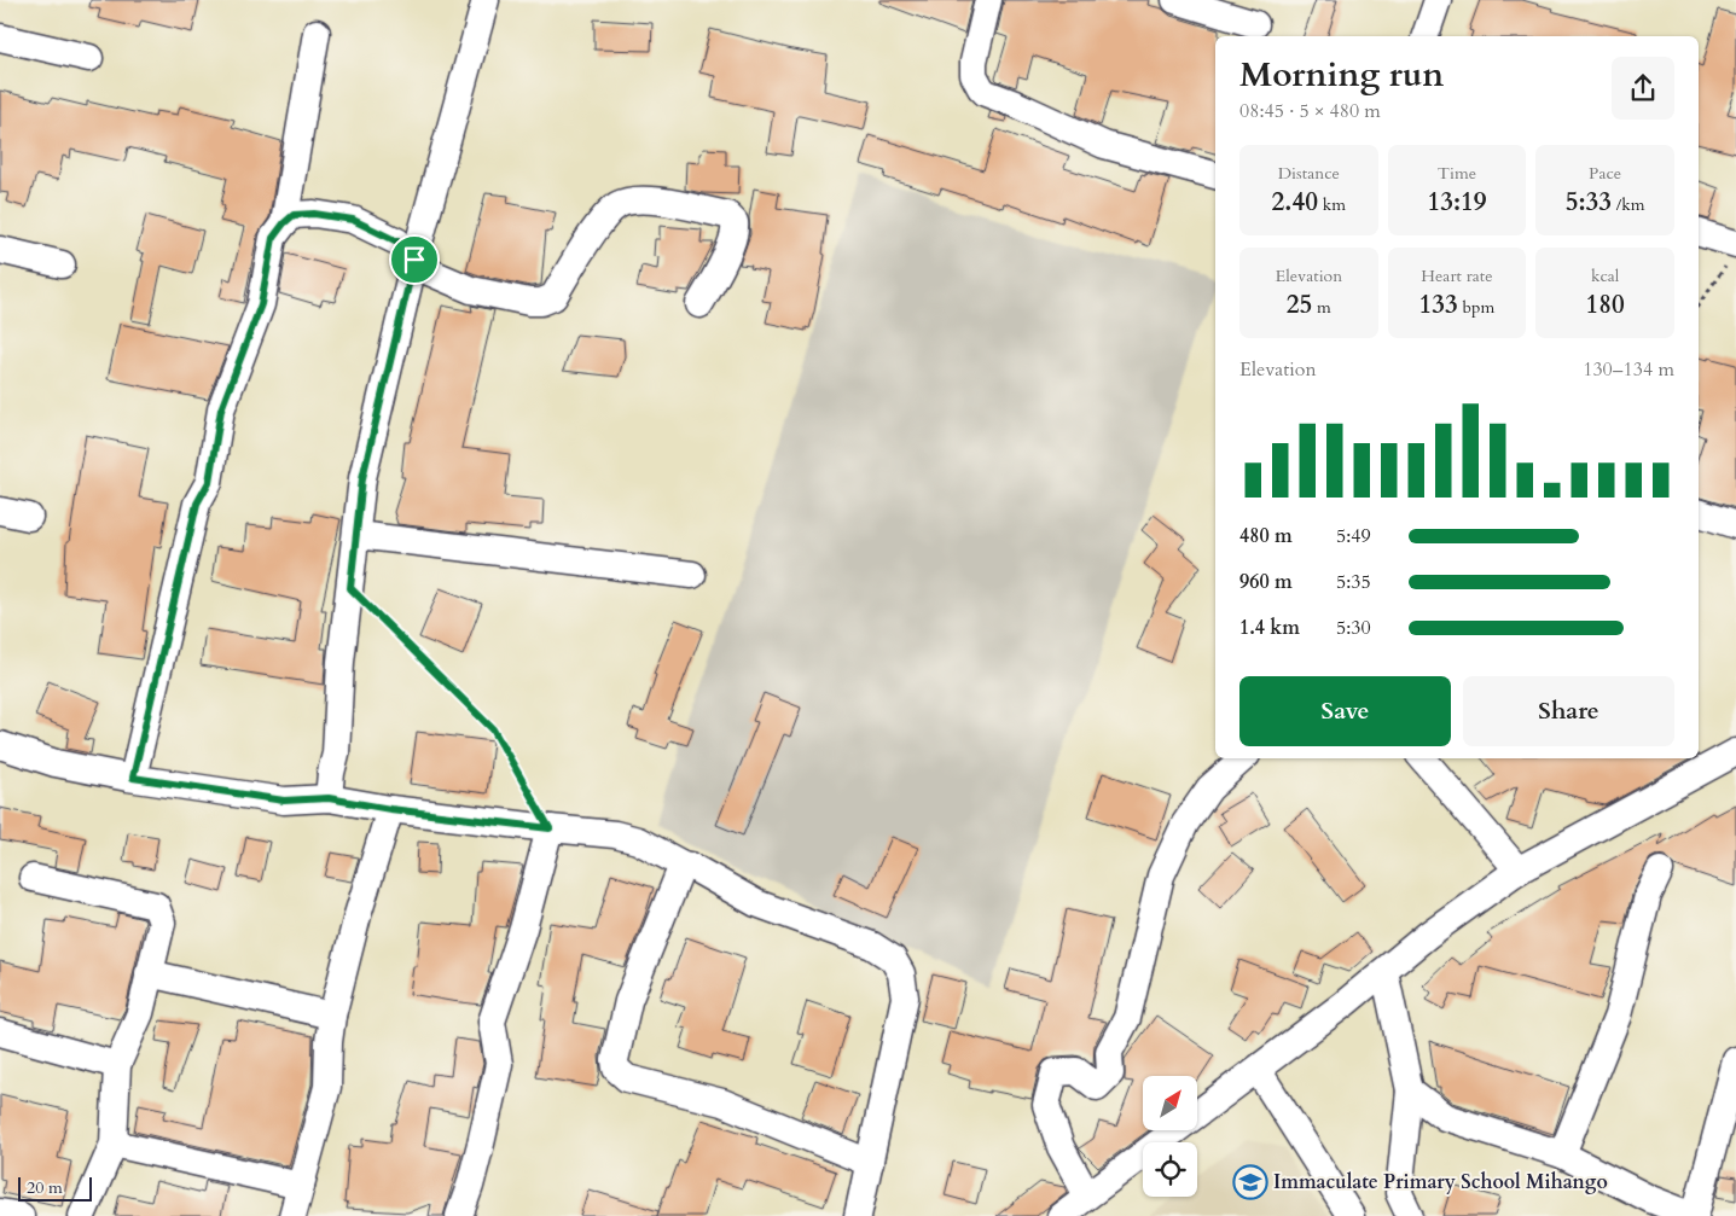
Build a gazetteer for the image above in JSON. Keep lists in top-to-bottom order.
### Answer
{
  "places": {
    "school or university": ["Immaculate Primary School Mihango"]
  },
  "scale_bar": "20 m",
  "north": "top right",
  "page": {
    "heading": ["Morning run", "08:45 · 5 × 480 m"],
    "stats": [
      ["Distance", "2.40 km"],
      ["Time", "13:19"],
      ["Pace", "5:33 /km"],
      ["Elevation", "25 m"],
      ["Heart rate", "133 bpm"],
      ["kcal", "180"]
    ],
    "chart": ["Elevation", "130–134 m"],
    "list": [
      {
        "name": "480 m",
        "note": "5:49"
      },
      {
        "name": "960 m",
        "note": "5:35"
      },
      {
        "name": "1.4 km",
        "note": "5:30"
      }
    ],
    "buttons": ["Save", "Share"],
    "scale": "20 m"
  }
}
